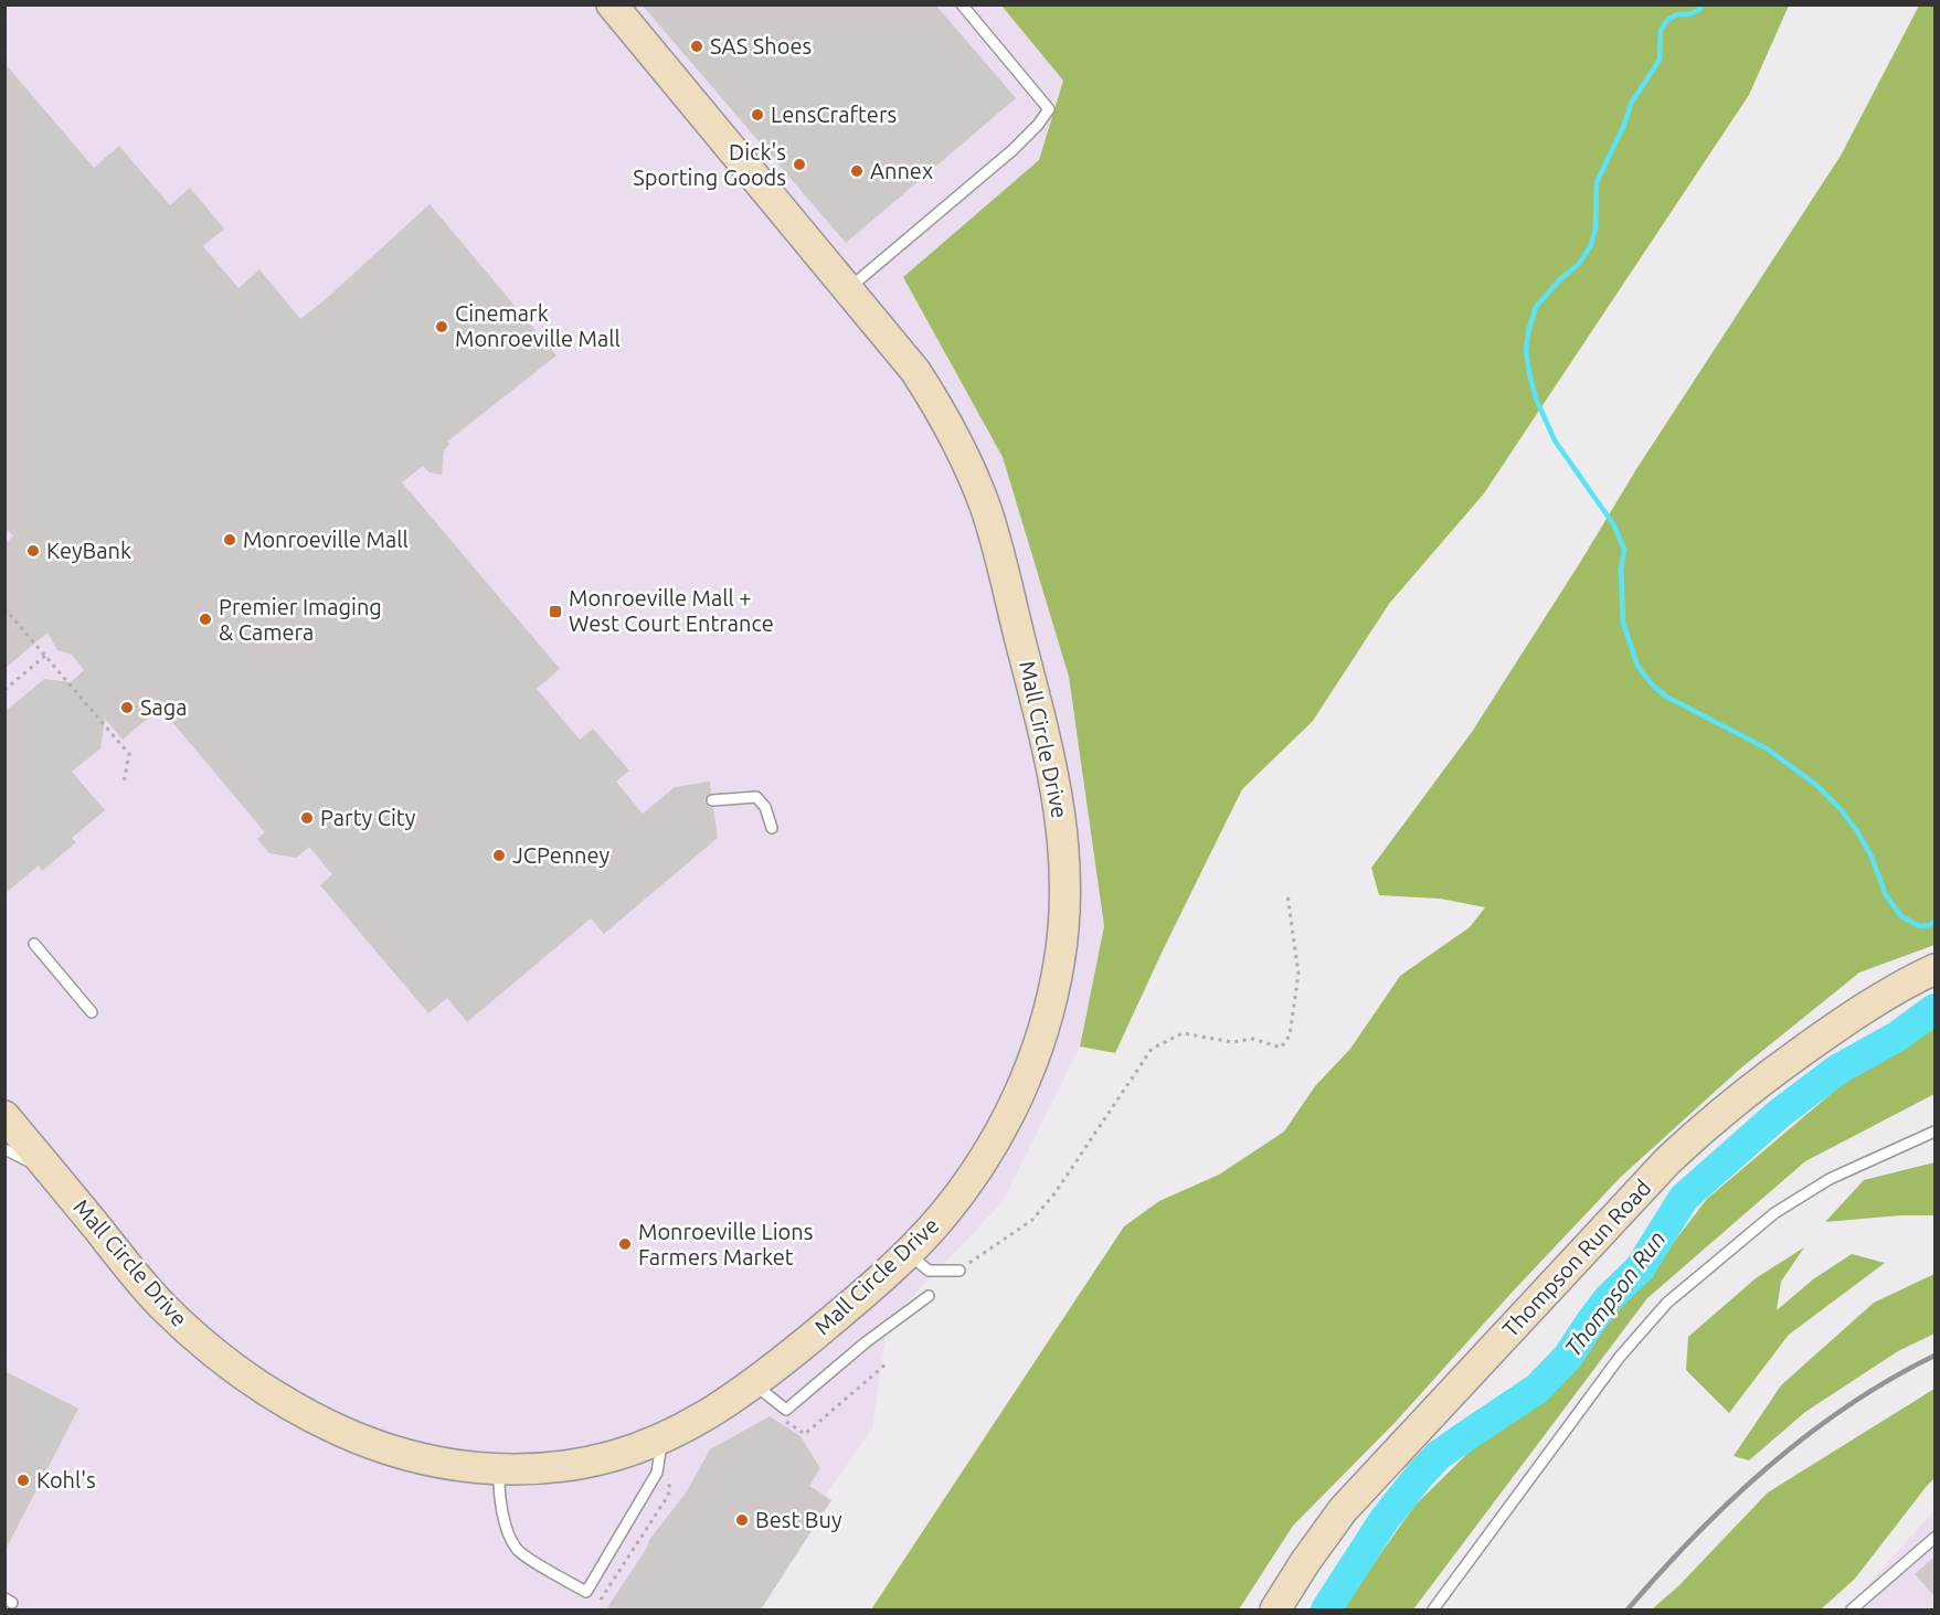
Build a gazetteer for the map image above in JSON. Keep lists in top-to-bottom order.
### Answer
{
  "streets": {
    "street": ["Mall Circle Drive", "Thompson Run Road"]
  },
  "water": ["Thompson Run"],
  "places": {
    "other": [
      "SAS Shoes",
      "LensCrafters",
      "Dick's Sporting Goods",
      "Annex",
      "Cinemark Monroeville Mall",
      "Monroeville Mall",
      "KeyBank",
      "Premier Imaging & Camera",
      "Saga",
      "Party City",
      "JCPenney",
      "Monroeville Lions Farmers Market",
      "Kohl's",
      "Best Buy"
    ],
    "transit": ["Monroeville Mall + West Court Entrance"]
  }
}
